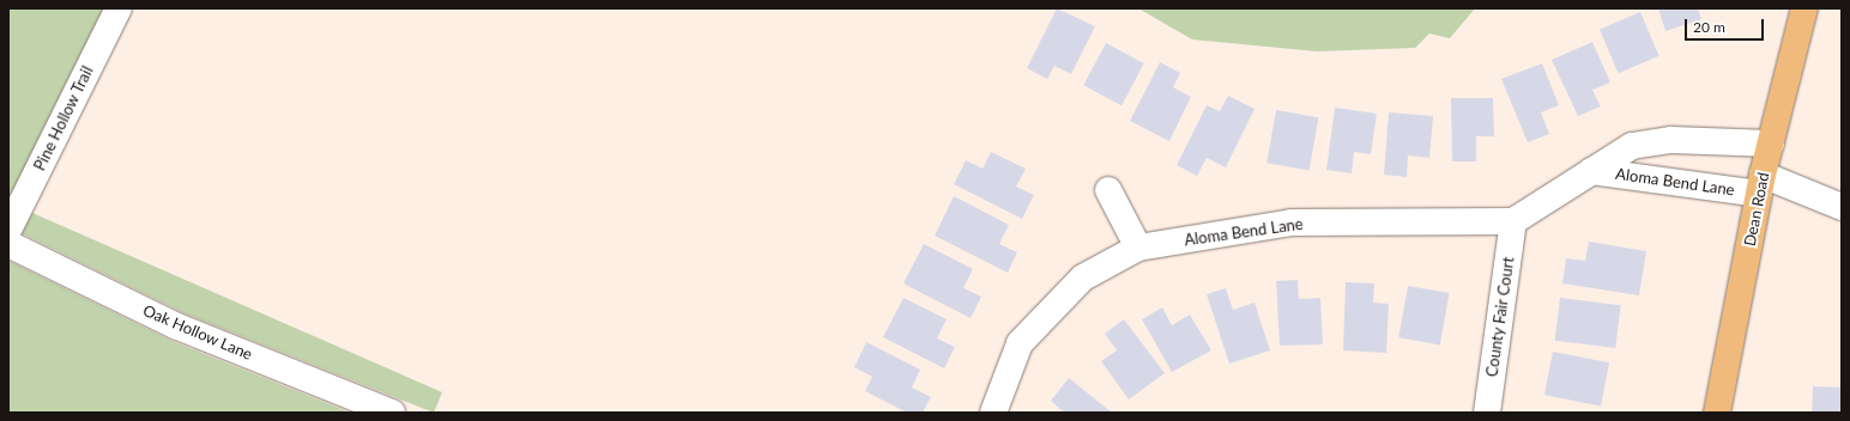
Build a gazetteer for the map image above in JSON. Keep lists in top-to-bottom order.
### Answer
{
  "streets": {
    "main road": ["Dean Road"],
    "street": [
      "Pine Hollow Trail",
      "Aloma Bend Lane",
      "County Fair Court",
      "Oak Hollow Lane"
    ]
  },
  "crossings": [
    ["Aloma Bend Lane", "Dean Road"],
    ["Aloma Bend Lane", "County Fair Court"]
  ],
  "scale_bar": "20 m"
}
